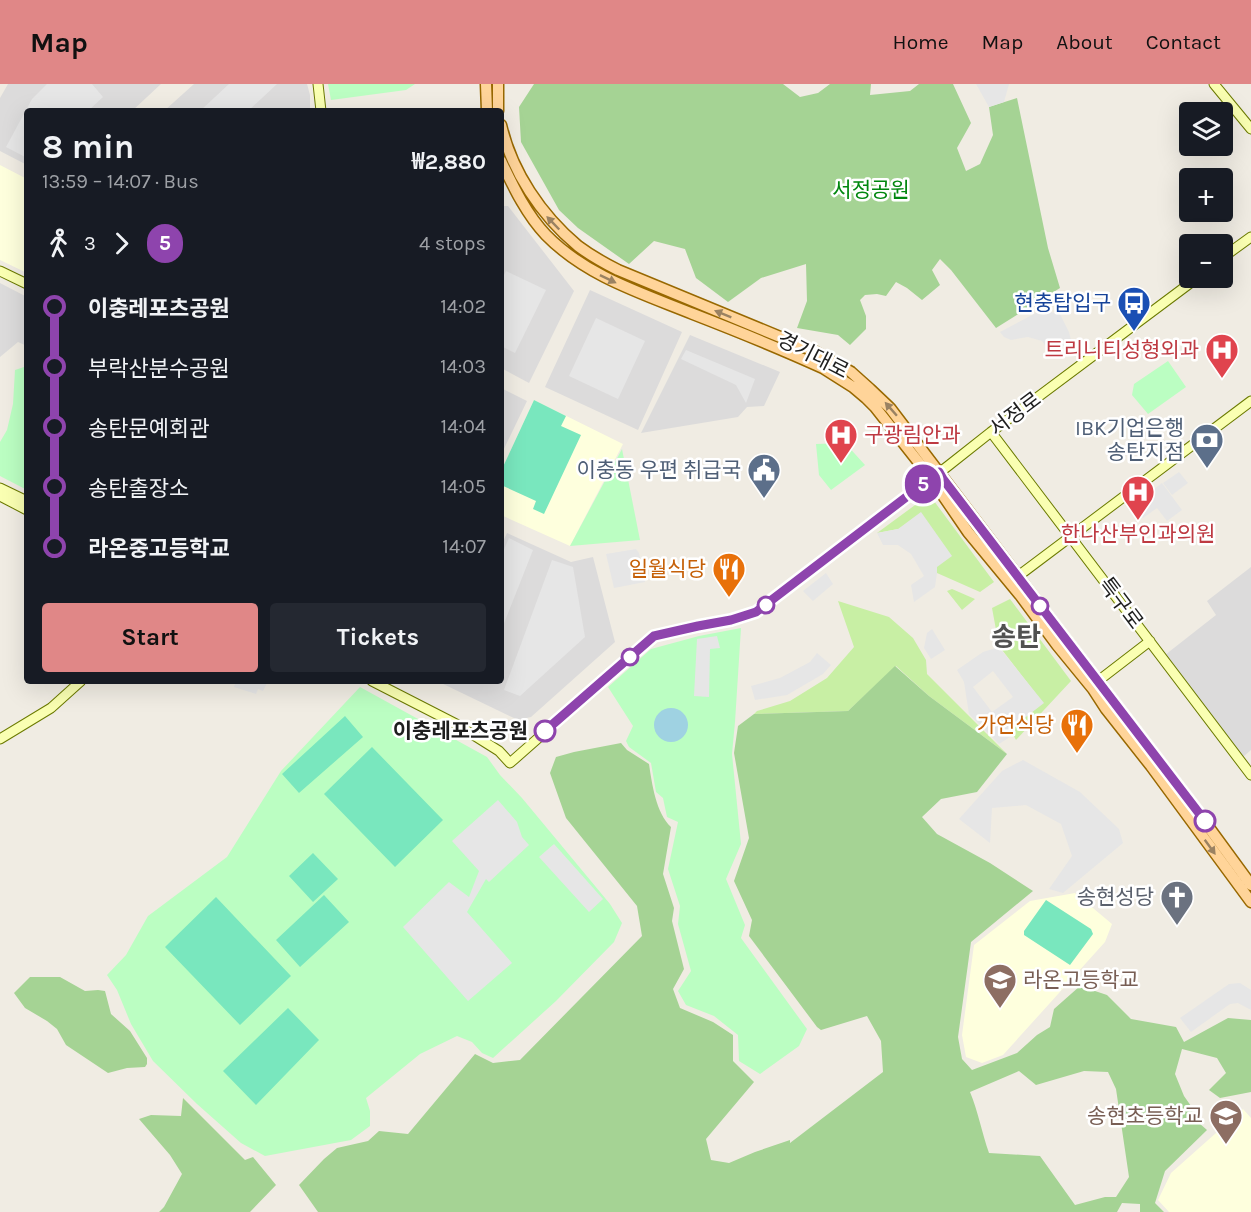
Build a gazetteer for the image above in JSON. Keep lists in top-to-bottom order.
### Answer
{
  "streets": {
    "main road": ["경기대로"],
    "street": ["서정로", "특구로"]
  },
  "crossings": [
    ["경기대로", "서정로"],
    ["서정로", "특구로"]
  ],
  "districts": ["송탄"],
  "parks": ["서정공원"],
  "places": {
    "bus stop": ["현충탑입구"],
    "hospital": ["트리니티성형외과", "구광림안과", "한나산부인과의원"],
    "bank": ["IBK기업은행 송탄지점"],
    "public building": ["이충동 우편 취급국"],
    "restaurant": ["일월식당", "가연식당"],
    "other": ["이충레포츠공원"],
    "church": ["송현성당"],
    "school or university": ["라온고등학교", "송현초등학교"]
  },
  "lines": ["bus line 5"],
  "page": {
    "header": "Map",
    "nav": [
      "Home",
      "Map",
      "About",
      "Contact"
    ],
    "on_map": "5",
    "map_buttons": ["+", "−"],
    "heading": ["8 min", "13:59 – 14:07 · Bus", "₩2,880"],
    "legs": ["3", "5", "4 stops"],
    "list": [
      {
        "name": "이충레포츠공원",
        "value": "14:02"
      },
      {
        "name": "부락산분수공원",
        "value": "14:03"
      },
      {
        "name": "송탄문예회관",
        "value": "14:04"
      },
      {
        "name": "송탄출장소",
        "value": "14:05"
      },
      {
        "name": "라온중고등학교",
        "value": "14:07"
      }
    ],
    "buttons": ["Start", "Tickets"]
  }
}
